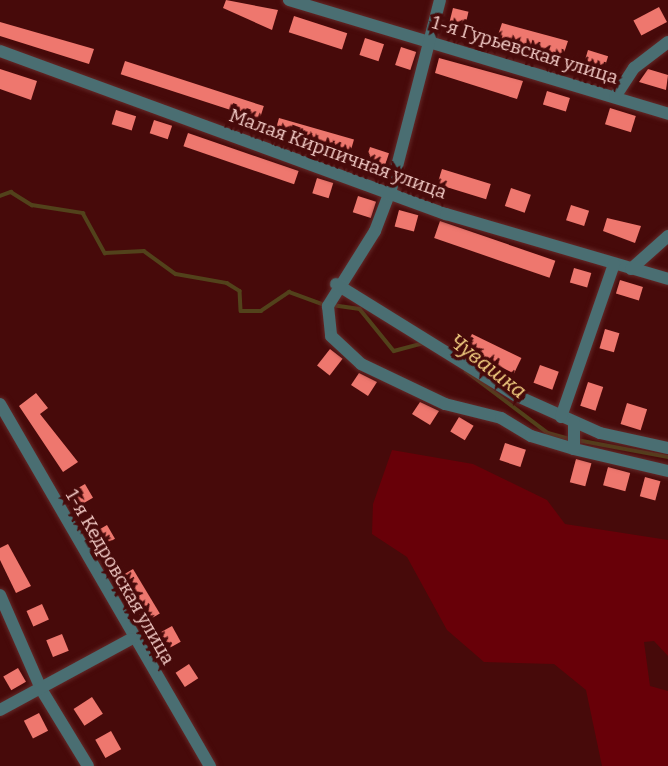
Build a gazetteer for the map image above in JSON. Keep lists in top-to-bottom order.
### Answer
{
  "streets": {
    "street": ["1-я Гурьевская улица", "Малая Кирпичная улица", "1-я Кедровская улица"]
  },
  "water": ["Чувашка"]
}
